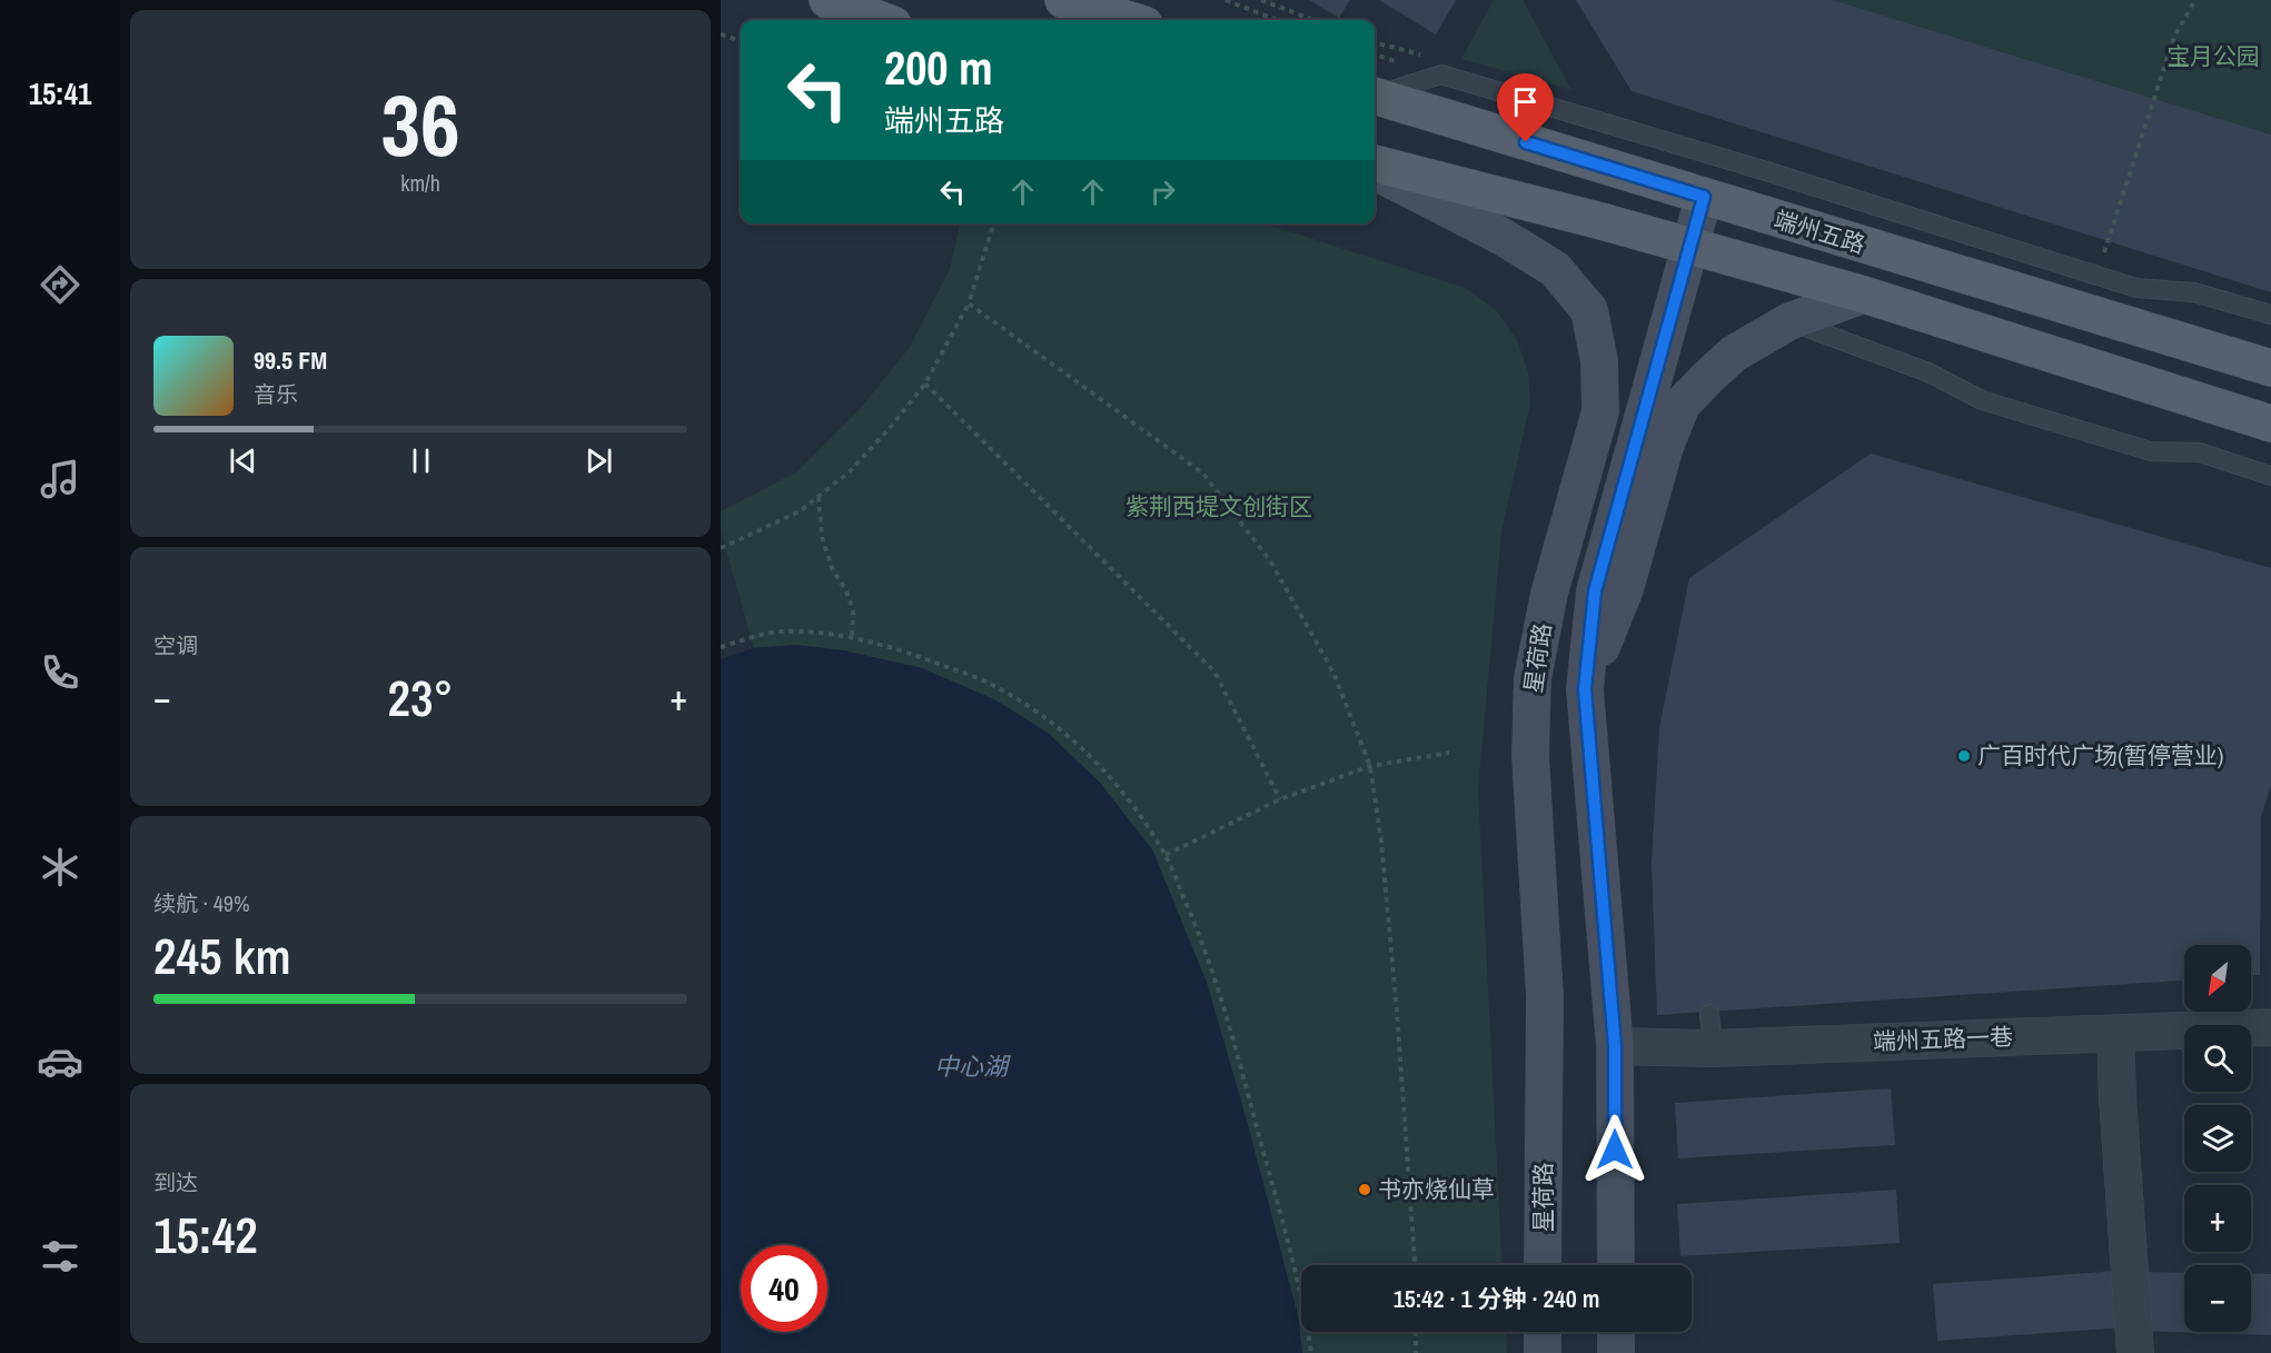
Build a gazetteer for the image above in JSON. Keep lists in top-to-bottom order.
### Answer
{
  "streets": {
    "main road": ["端州五路"],
    "street": ["星荷路", "端州五路一巷"]
  },
  "crossings": [
    ["端州五路", "星荷路"],
    ["星荷路", "端州五路一巷"]
  ],
  "water": ["中心湖"],
  "parks": ["宝月公园", "紫荆西堤文创街区"],
  "places": ["广百时代广场(暂停营业)", "书亦烧仙草"],
  "north": "bottom left",
  "page": {
    "tabs": "15:41",
    "tile": [
      ["36", "km/h"],
      "空调",
      ["续航 · 49%", "245 km"],
      ["到达", "15:42"]
    ],
    "turn": ["200 m", "端州五路"],
    "song": ["99.5 FM", "音乐"],
    "heat": ["−", "23°", "+"],
    "map_buttons": ["+", "−"],
    "limit": "40",
    "trip": "15:42 · 1 分钟 · 240 m"
  }
}
